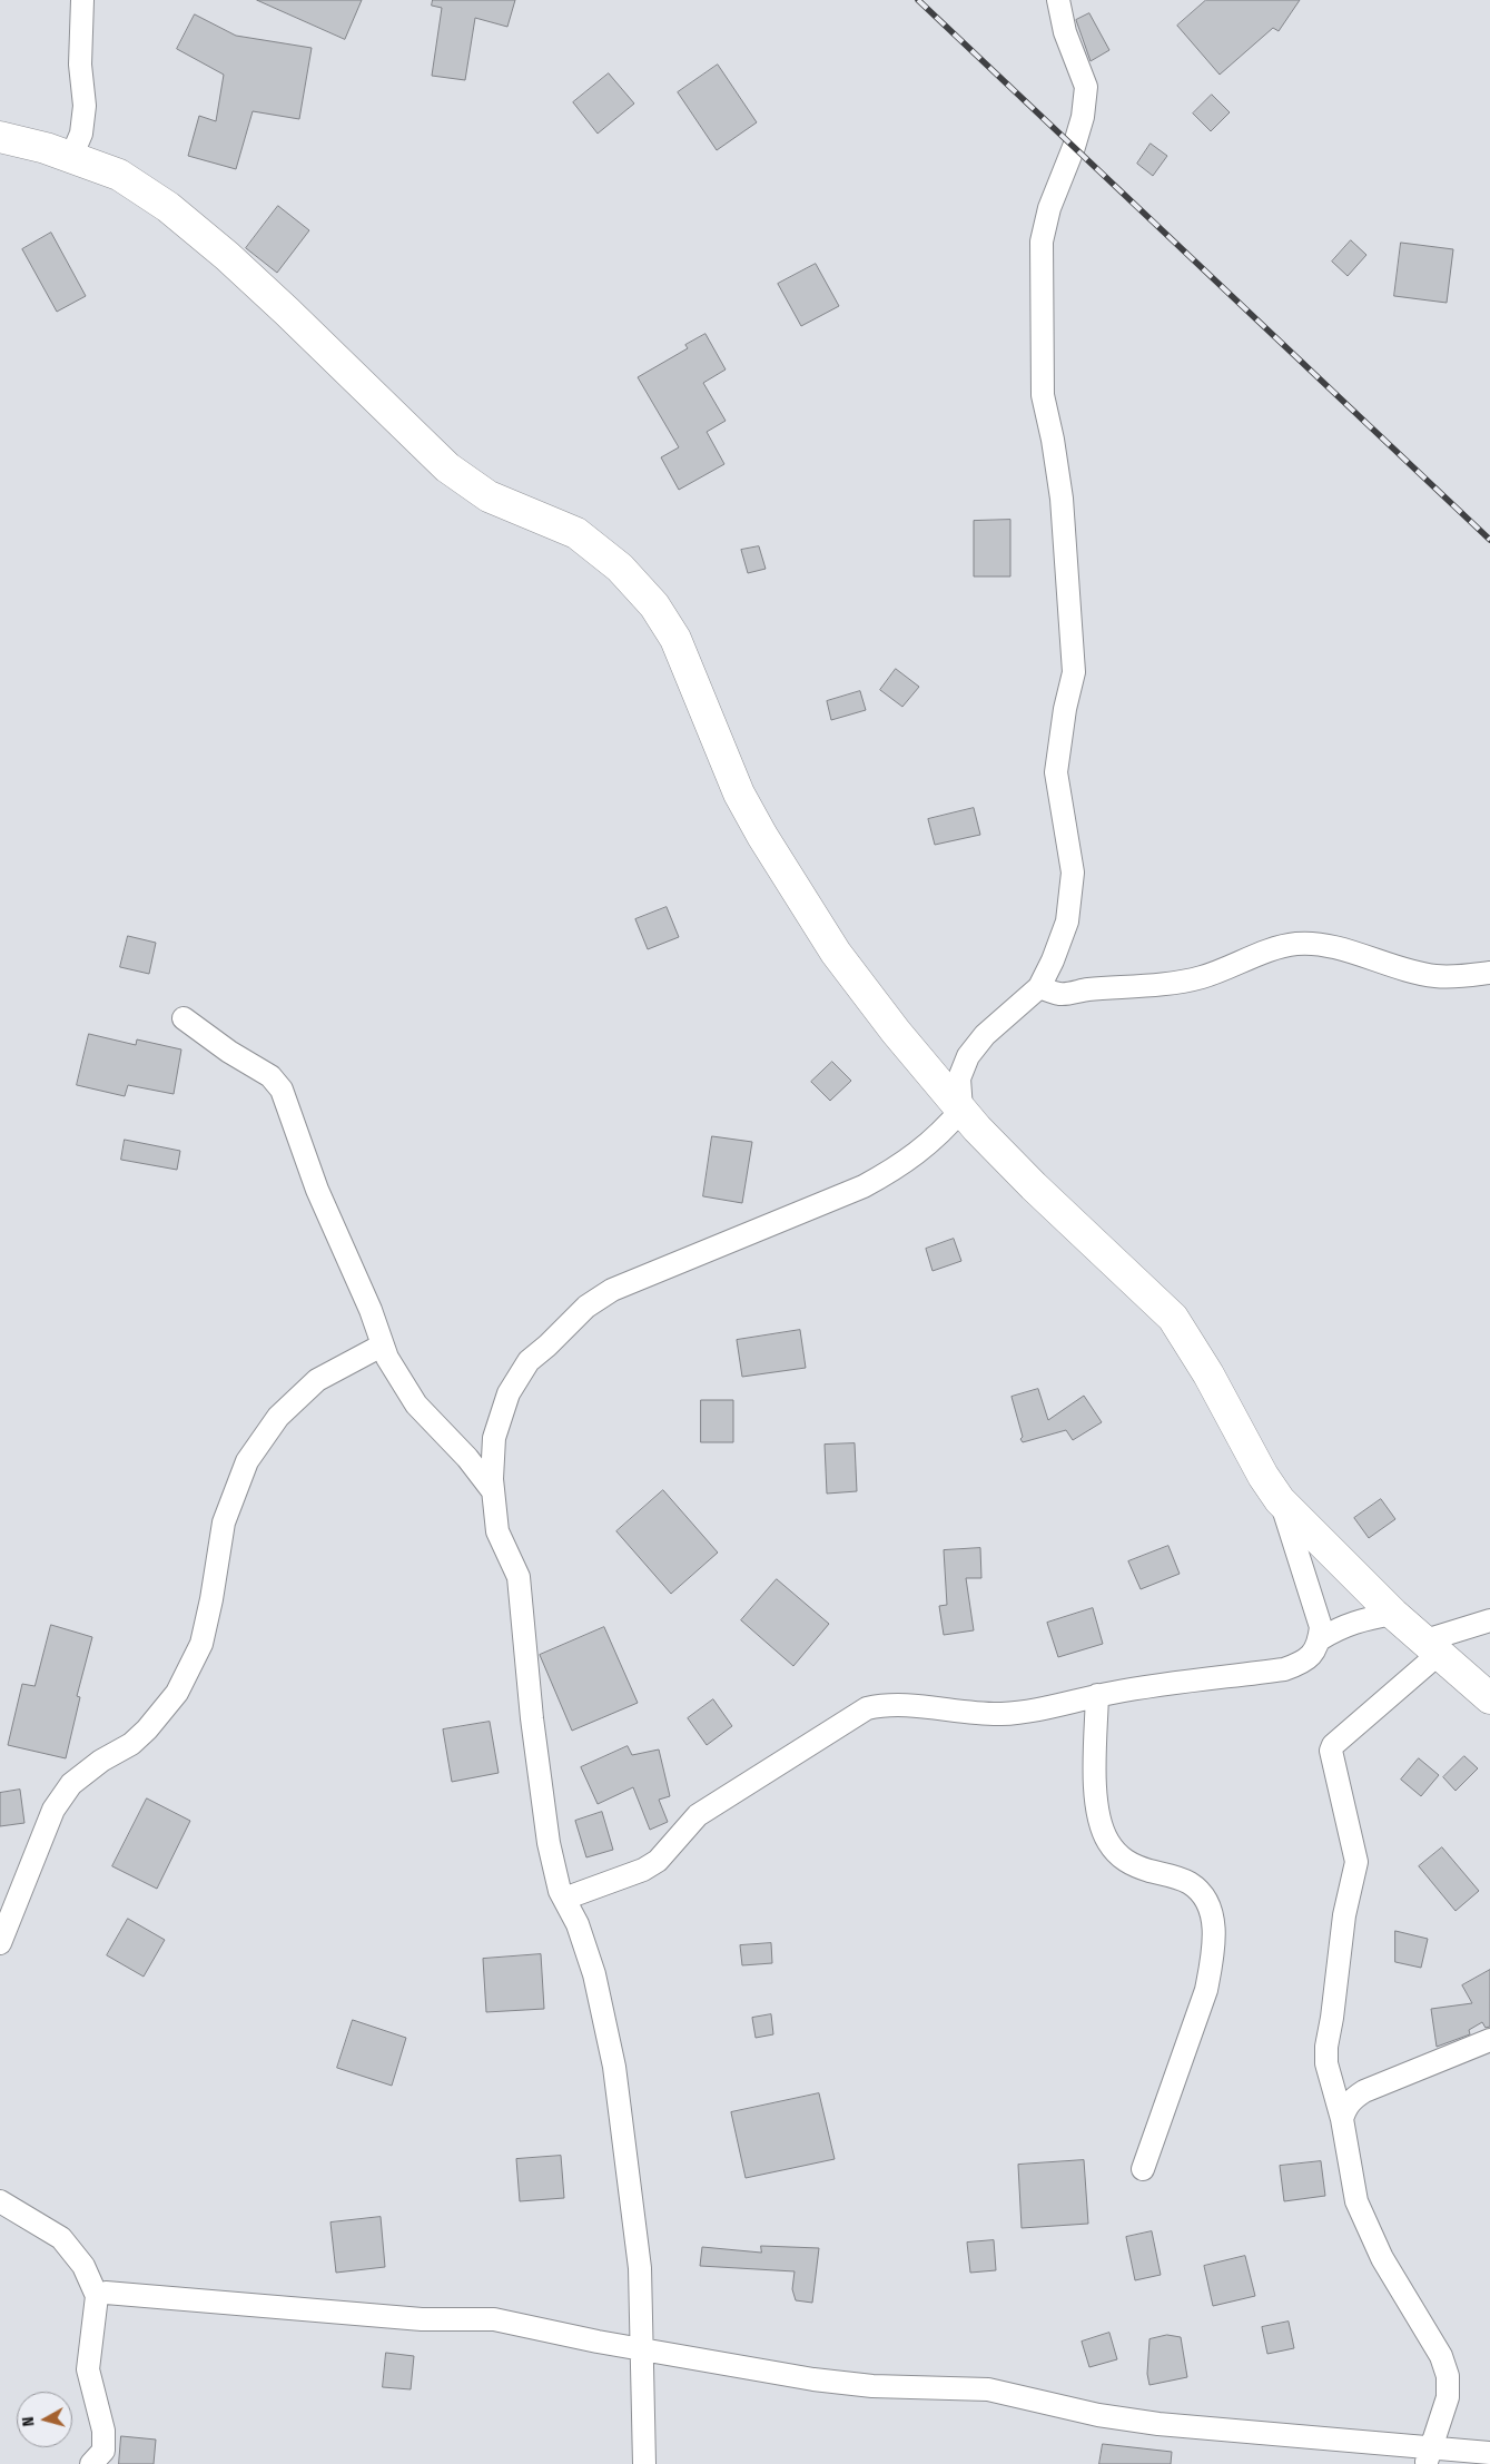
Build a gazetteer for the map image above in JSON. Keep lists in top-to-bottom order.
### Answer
{
  "north": "left"
}
